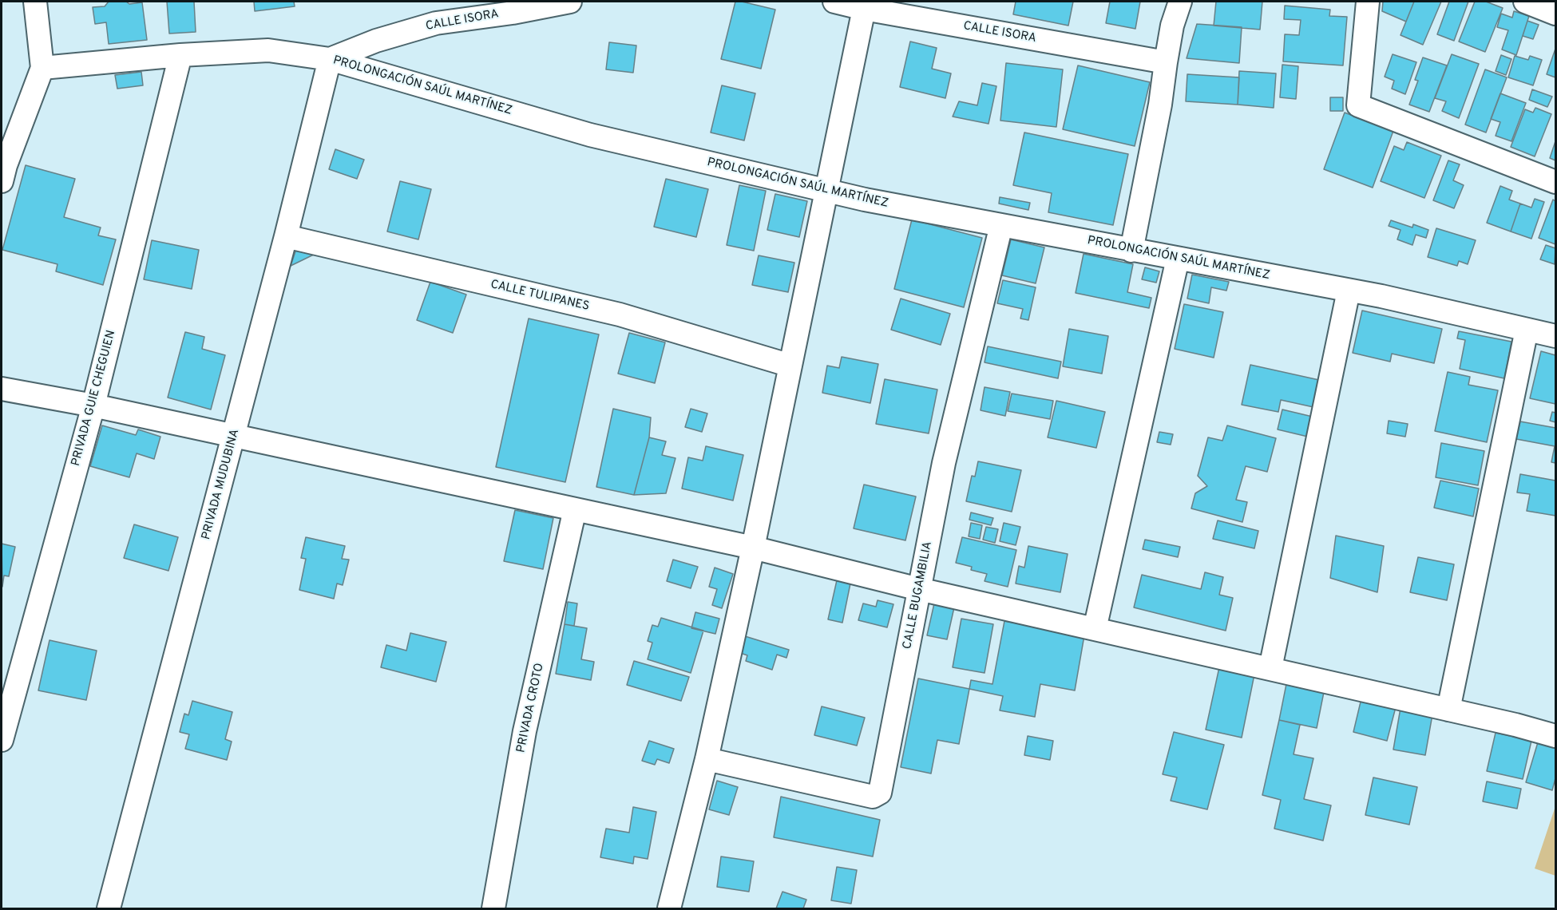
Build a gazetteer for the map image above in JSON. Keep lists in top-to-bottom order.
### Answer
{
  "streets": {
    "street": [
      "CALLE ISORA",
      "PROLONGACIÓN SAÚL MARTÍNEZ",
      "CALLE TULIPANES",
      "PRIVADA GUIE CHEGUIEN",
      "PRIVADA MUDUBINA",
      "CALLE BUGAMBILIA",
      "PRIVADA CROTO"
    ]
  },
  "crossings": [
    ["CALLE ISORA", "PROLONGACIÓN SAÚL MARTÍNEZ"],
    ["CALLE ISORA", "PRIVADA MUDUBINA"],
    ["PROLONGACIÓN SAÚL MARTÍNEZ", "PRIVADA GUIE CHEGUIEN"],
    ["PROLONGACIÓN SAÚL MARTÍNEZ", "PRIVADA MUDUBINA"],
    ["PROLONGACIÓN SAÚL MARTÍNEZ", "CALLE BUGAMBILIA"],
    ["CALLE TULIPANES", "PRIVADA MUDUBINA"]
  ]
}
